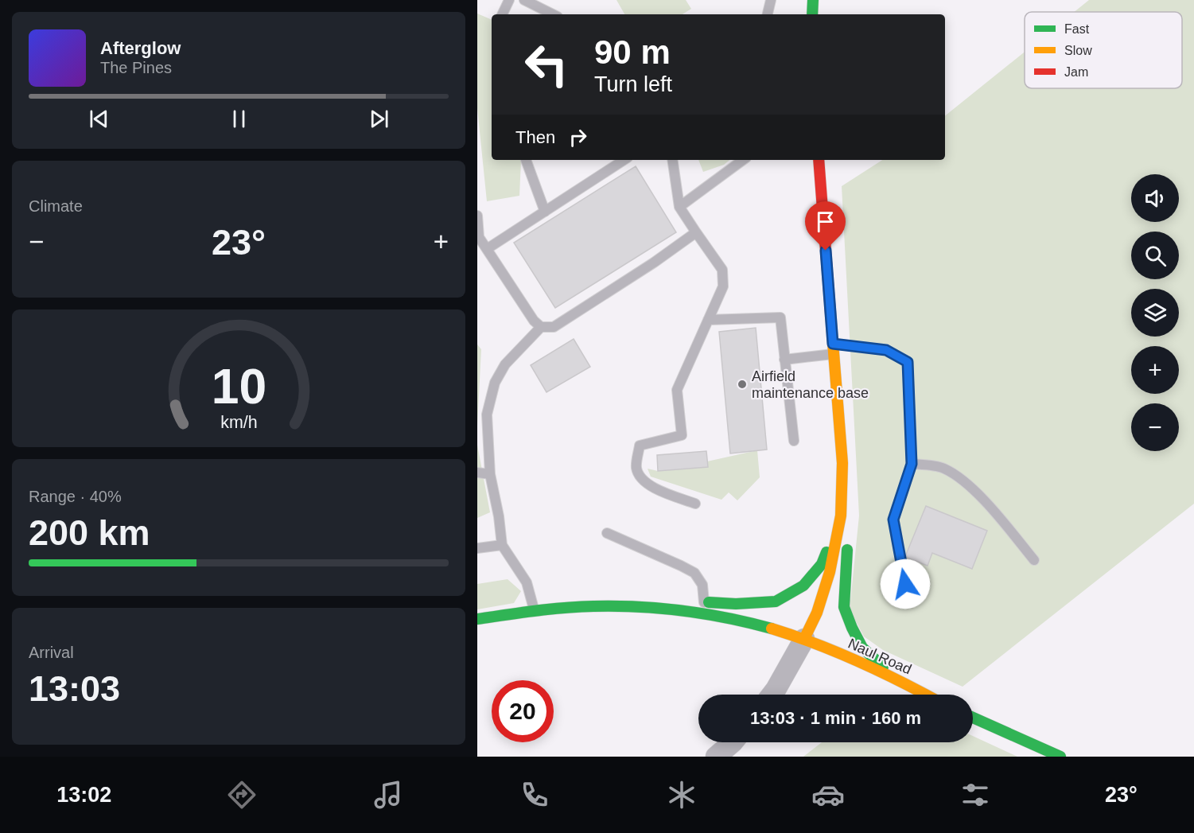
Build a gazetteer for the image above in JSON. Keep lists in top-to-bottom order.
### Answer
{
  "streets": {
    "main road": ["Naul Road"]
  },
  "places": ["Airfield maintenance base"],
  "legend": ["Fast", "Slow", "Jam"],
  "page": {
    "turn": ["90 m", "Turn left"],
    "song": ["Afterglow", "The Pines"],
    "then": "Then",
    "tile": [
      "Climate",
      ["Range · 40%", "200 km"],
      ["Arrival", "13:03"]
    ],
    "map_buttons": ["+", "−"],
    "heat": ["−", "23°", "+"],
    "limit": "20",
    "trip": "13:03 · 1 min · 160 m",
    "tabs": ["13:02", "23°"],
    "gauge": ["10", "km/h"]
  }
}
